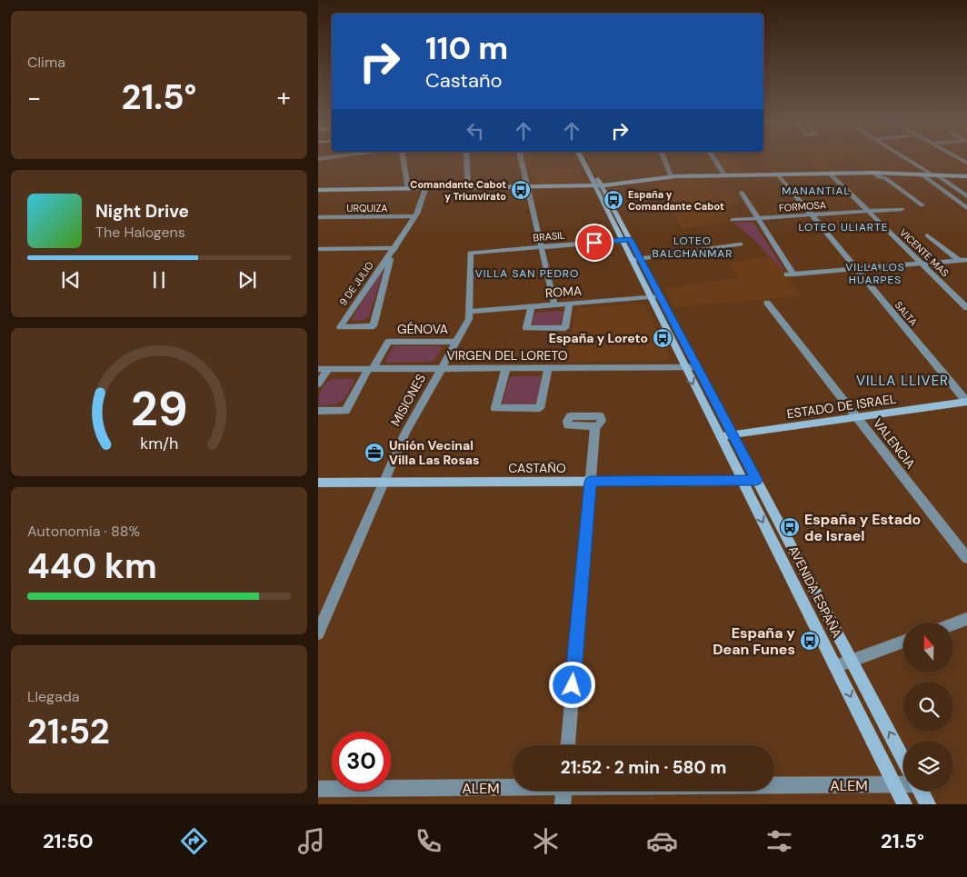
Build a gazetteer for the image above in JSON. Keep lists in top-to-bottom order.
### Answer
{
  "streets": {
    "main road": ["ESTADO DE ISRAEL", "CASTAÑO", "AVENIDA ESPAÑA"],
    "street": [
      "FORMOSA",
      "URQUIZA",
      "BRASIL",
      "VICENTE MAS",
      "9 DE JULIO",
      "ROMA",
      "SALTA",
      "GÉNOVA",
      "VIRGEN DEL LORETO",
      "MISIONES",
      "VALENCIA",
      "ALEM"
    ]
  },
  "crossings": [
    ["FORMOSA", "VICENTE MAS"],
    ["FORMOSA", "SALTA"],
    ["URQUIZA", "9 DE JULIO"],
    ["BRASIL", "MISIONES"],
    ["BRASIL", "AVENIDA ESPAÑA"],
    ["ROMA", "MISIONES"],
    ["ROMA", "AVENIDA ESPAÑA"],
    ["SALTA", "ESTADO DE ISRAEL"],
    ["GÉNOVA", "VIRGEN DEL LORETO"],
    ["GÉNOVA", "MISIONES"],
    ["VIRGEN DEL LORETO", "MISIONES"],
    ["VIRGEN DEL LORETO", "AVENIDA ESPAÑA"],
    ["MISIONES", "CASTAÑO"],
    ["ESTADO DE ISRAEL", "VALENCIA"],
    ["ESTADO DE ISRAEL", "AVENIDA ESPAÑA"],
    ["CASTAÑO", "AVENIDA ESPAÑA"],
    ["AVENIDA ESPAÑA", "ALEM"]
  ],
  "districts": [
    "MANANTIAL",
    "LOTEO ULIARTE",
    "LOTEO BALCHANMAR",
    "VILLA LOS HUARPES",
    "VILLA SAN PEDRO",
    "VILLA LLIVER"
  ],
  "places": {
    "bus stop": [
      "Comandante Cabot y Triunvirato",
      "España y Comandante Cabot",
      "España y Loreto",
      "España y Estado de Israel",
      "España y Dean Funes"
    ],
    "office": ["Unión Vecinal Villa Las Rosas"]
  },
  "north": "top",
  "page": {
    "tile": [
      "Clima",
      ["Autonomía · 88%", "440 km"],
      ["Llegada", "21:52"]
    ],
    "turn": ["110 m", "Castaño"],
    "heat": ["−", "21.5°", "+"],
    "song": ["Night Drive", "The Halogens"],
    "limit": "30",
    "trip": "21:52 · 2 min · 580 m",
    "tabs": ["21:50", "21.5°"],
    "gauge": ["29", "km/h"]
  }
}
